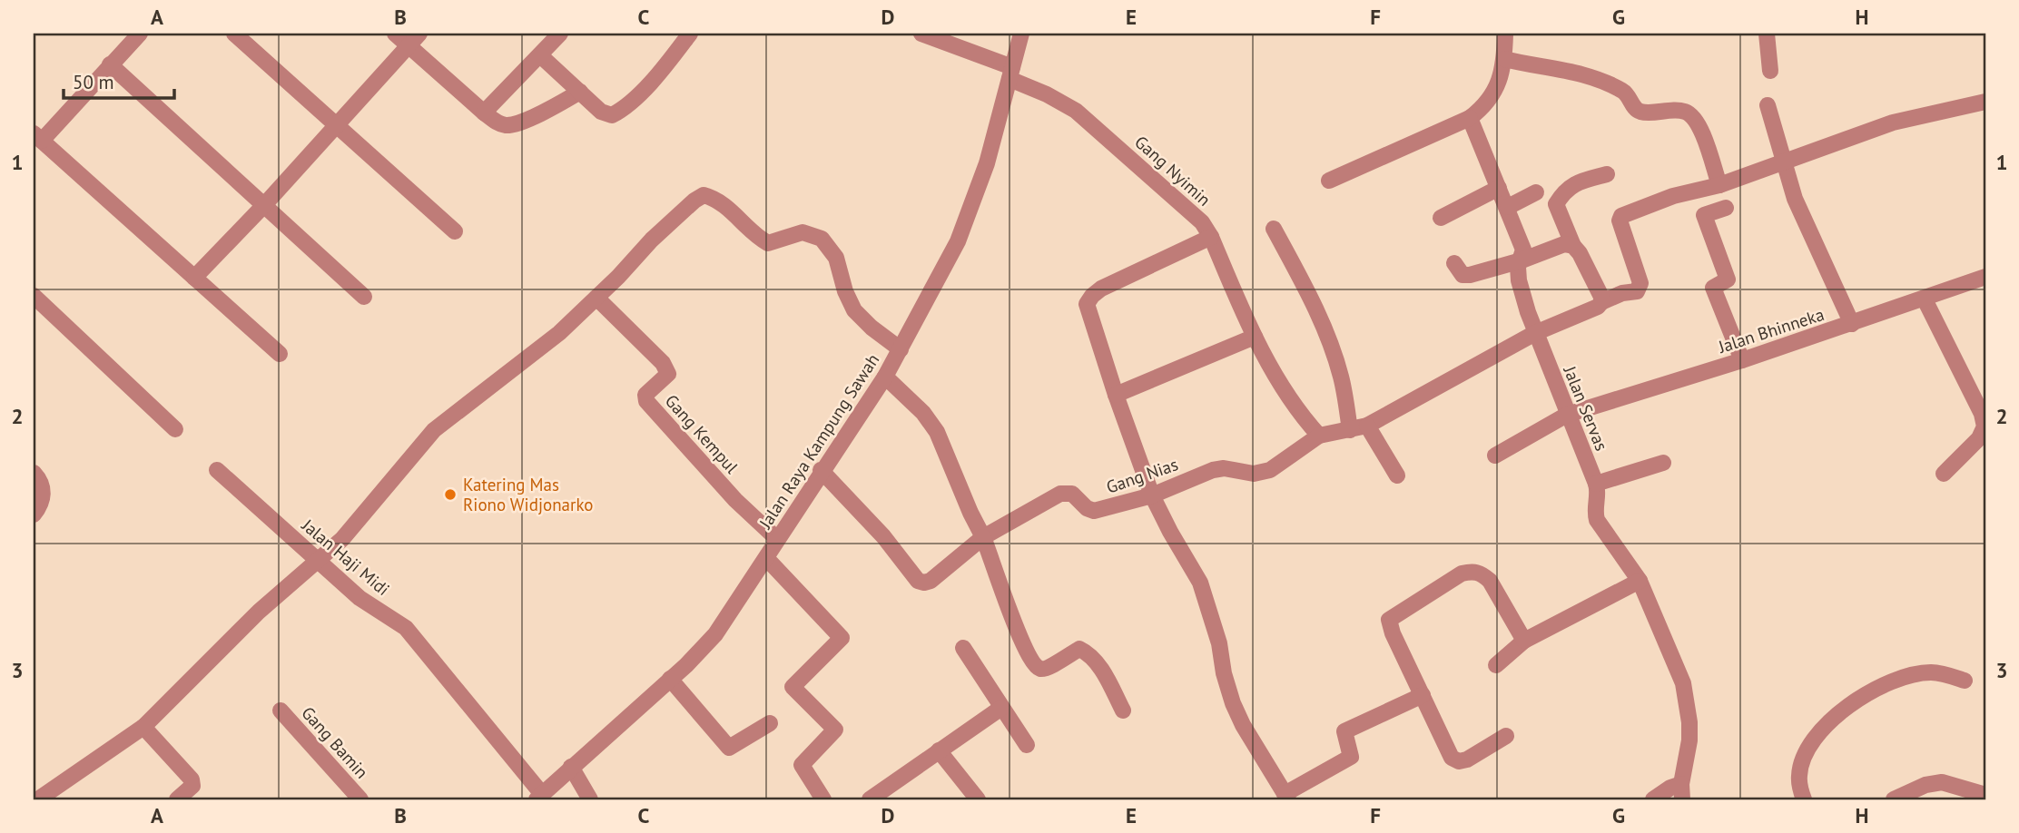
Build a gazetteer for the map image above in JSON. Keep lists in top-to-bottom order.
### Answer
{
  "streets": {
    "street": [
      "Gang Nyimin",
      "Jalan Bhinneka",
      "Jalan Servas",
      "Gang Kempul",
      "Jalan Raya Kampung Sawah",
      "Gang Nias",
      "Jalan Haji Midi",
      "Gang Bamin"
    ]
  },
  "crossings": [
    ["Gang Nyimin", "Jalan Raya Kampung Sawah"],
    ["Gang Nyimin", "Gang Nias"],
    ["Jalan Bhinneka", "Jalan Servas"],
    ["Gang Kempul", "Jalan Raya Kampung Sawah"],
    ["Jalan Raya Kampung Sawah", "Jalan Haji Midi"]
  ],
  "places": ["Katering Mas Riono Widjonarko"],
  "scale_bar": "50 m",
  "grid": {
    "columns": [
      "A",
      "B",
      "C",
      "D",
      "E",
      "F",
      "G",
      "H"
    ],
    "rows": ["1", "2", "3"]
  }
}
